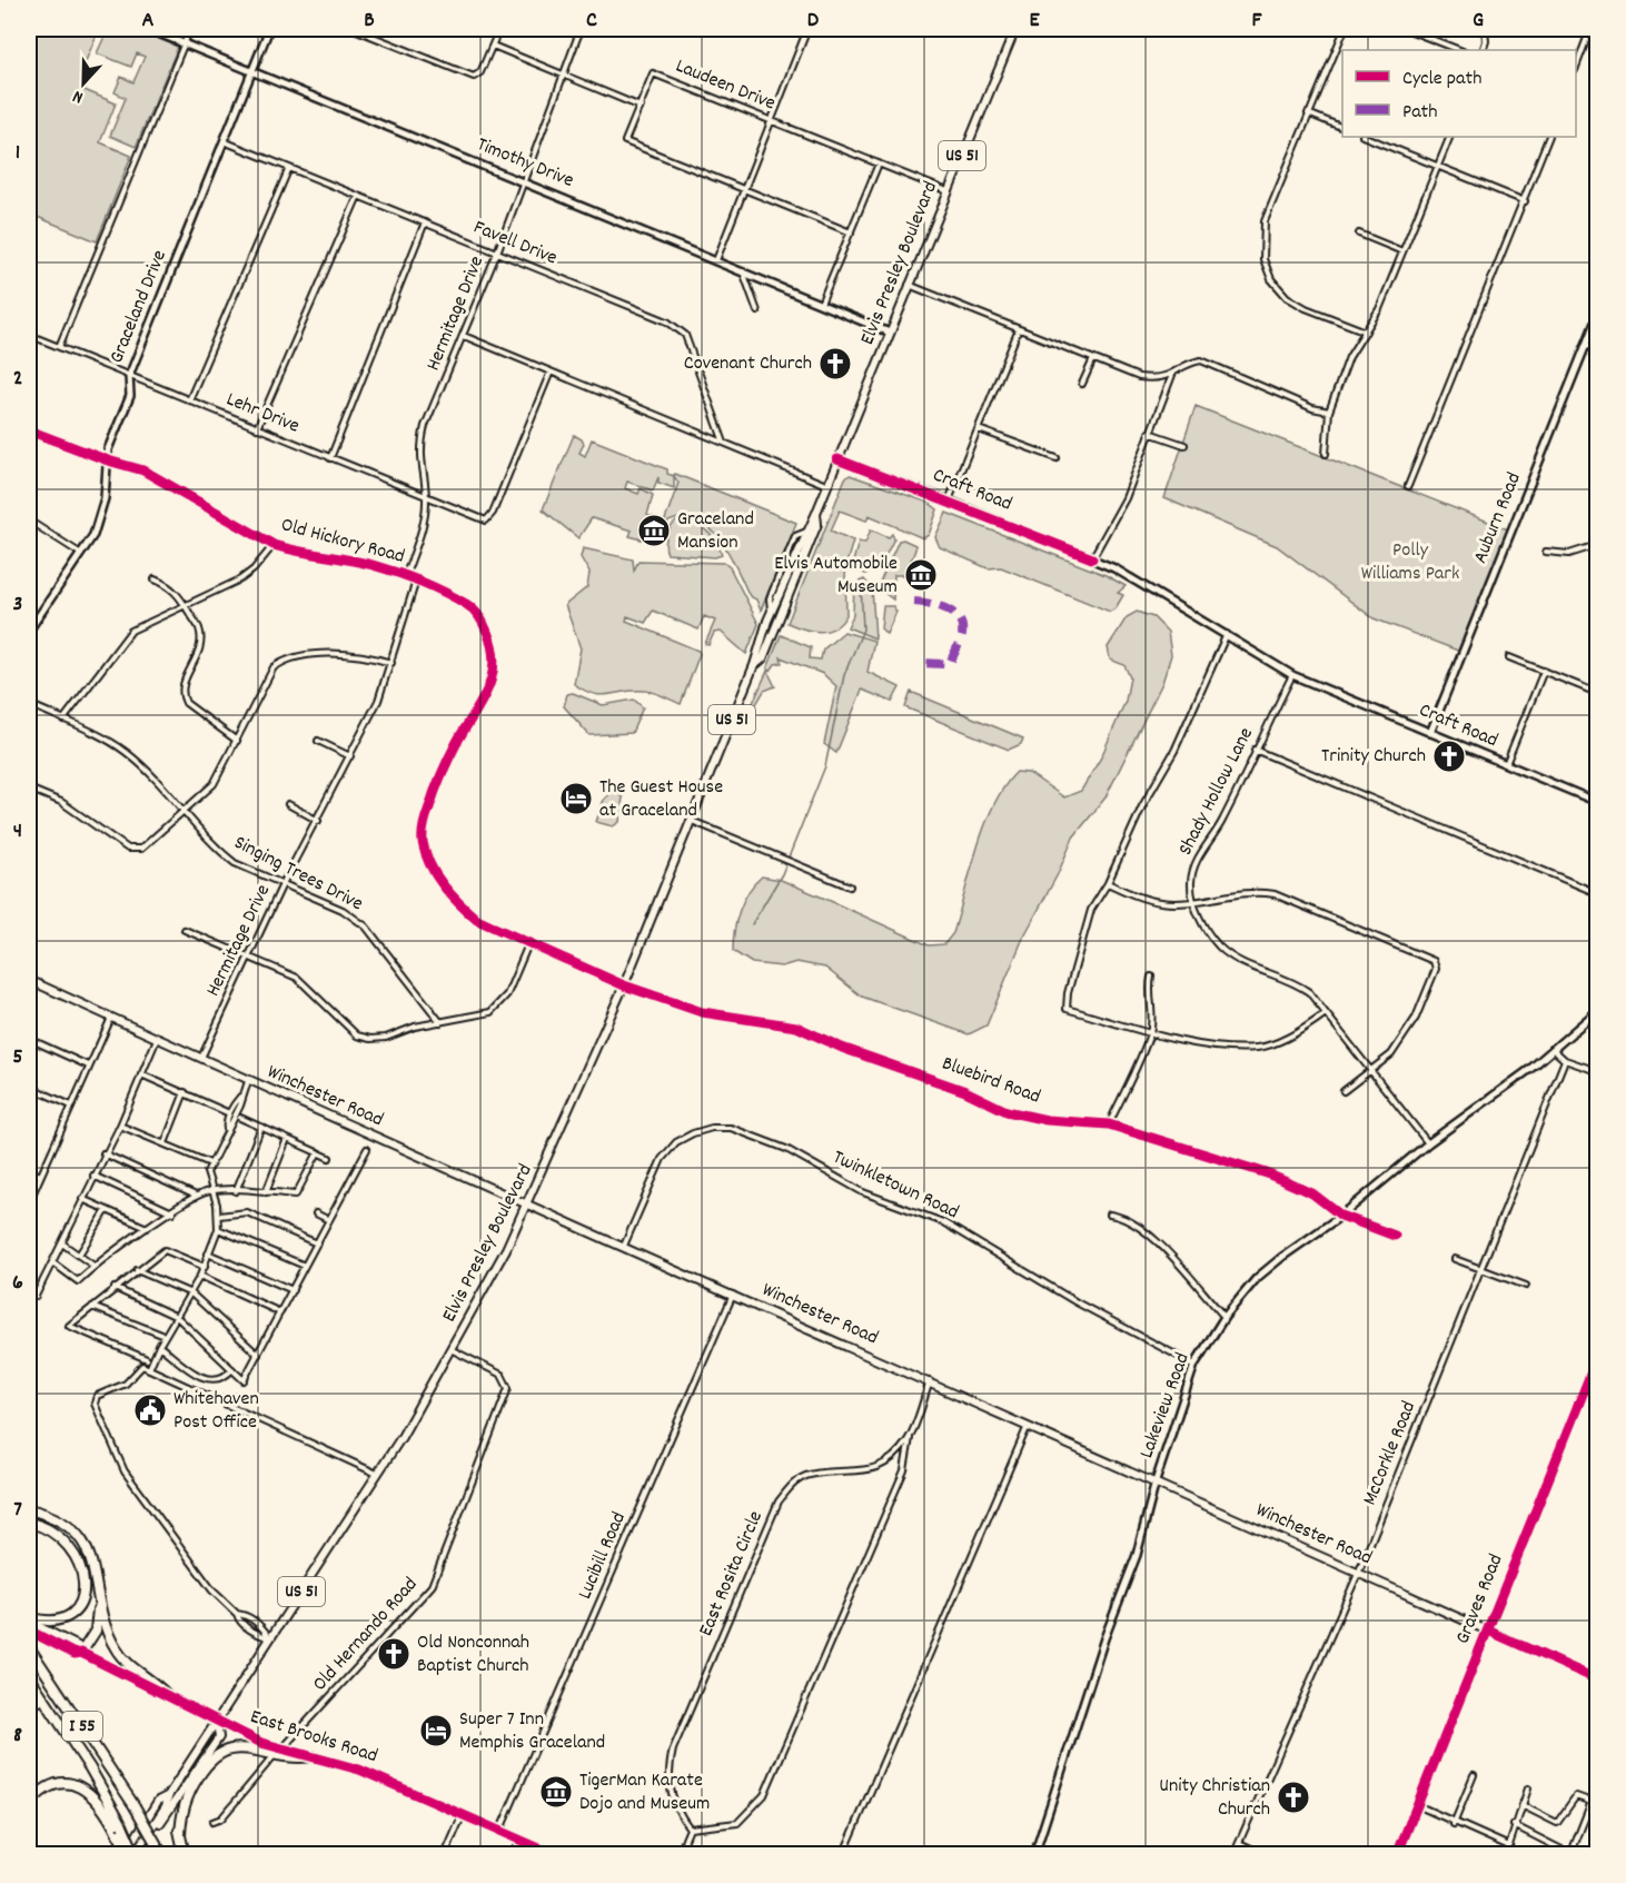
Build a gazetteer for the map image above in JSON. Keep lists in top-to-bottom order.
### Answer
{
  "streets": {
    "highway": ["I 55"],
    "main road": [
      "US 51",
      "Elvis Presley Boulevard",
      "Winchester Road",
      "East Brooks Road"
    ],
    "street": [
      "Laudeen Drive",
      "Timothy Drive",
      "Favell Drive",
      "Graceland Drive",
      "Hermitage Drive",
      "Lehr Drive",
      "Craft Road",
      "Auburn Road",
      "Old Hickory Road",
      "Shady Hollow Lane",
      "Singing Trees Drive",
      "Bluebird Road",
      "Twinkletown Road",
      "Lakeview Road",
      "McCorkle Road",
      "Lucibill Road",
      "East Rosita Circle",
      "Graves Road",
      "Old Hernando Road"
    ]
  },
  "crossings": [
    ["Laudeen Drive", "Elvis Presley Boulevard"],
    ["Timothy Drive", "Elvis Presley Boulevard"],
    ["Timothy Drive", "Graceland Drive"],
    ["Timothy Drive", "Hermitage Drive"],
    ["Favell Drive", "Graceland Drive"],
    ["Favell Drive", "Hermitage Drive"],
    ["Elvis Presley Boulevard", "Craft Road"],
    ["Elvis Presley Boulevard", "Old Hickory Road"],
    ["Elvis Presley Boulevard", "Bluebird Road"],
    ["Elvis Presley Boulevard", "Winchester Road"],
    ["Elvis Presley Boulevard", "Old Hernando Road"],
    ["Elvis Presley Boulevard", "I 55"],
    ["Elvis Presley Boulevard", "East Brooks Road"],
    ["Graceland Drive", "Lehr Drive"],
    ["Graceland Drive", "Old Hickory Road"],
    ["Hermitage Drive", "Lehr Drive"],
    ["Hermitage Drive", "Old Hickory Road"],
    ["Hermitage Drive", "Singing Trees Drive"],
    ["Hermitage Drive", "Winchester Road"],
    ["Craft Road", "Auburn Road"],
    ["Craft Road", "Shady Hollow Lane"],
    ["Old Hickory Road", "Bluebird Road"],
    ["Shady Hollow Lane", "Lakeview Road"],
    ["Bluebird Road", "Lakeview Road"],
    ["Winchester Road", "Twinkletown Road"],
    ["Winchester Road", "Lakeview Road"],
    ["Winchester Road", "McCorkle Road"],
    ["Winchester Road", "Lucibill Road"],
    ["Winchester Road", "East Rosita Circle"],
    ["Winchester Road", "Graves Road"],
    ["Twinkletown Road", "Lakeview Road"],
    ["Lucibill Road", "East Brooks Road"],
    ["Old Hernando Road", "East Brooks Road"]
  ],
  "parks": ["Polly Williams Park"],
  "places": {
    "church": [
      "Covenant Church",
      "Trinity Church",
      "Old Nonconnah Baptist Church",
      "Unity Christian Church"
    ],
    "museum": ["Graceland Mansion", "Elvis Automobile Museum", "TigerMan Karate Dojo and Museum"],
    "hotel": ["The Guest House at Graceland", "Super 7 Inn Memphis Graceland"],
    "public building": ["Whitehaven Post Office"]
  },
  "legend": ["Cycle path", "Path"],
  "north": "bottom",
  "grid": {
    "columns": [
      "A",
      "B",
      "C",
      "D",
      "E",
      "F",
      "G"
    ],
    "rows": [
      "1",
      "2",
      "3",
      "4",
      "5",
      "6",
      "7",
      "8"
    ]
  }
}
